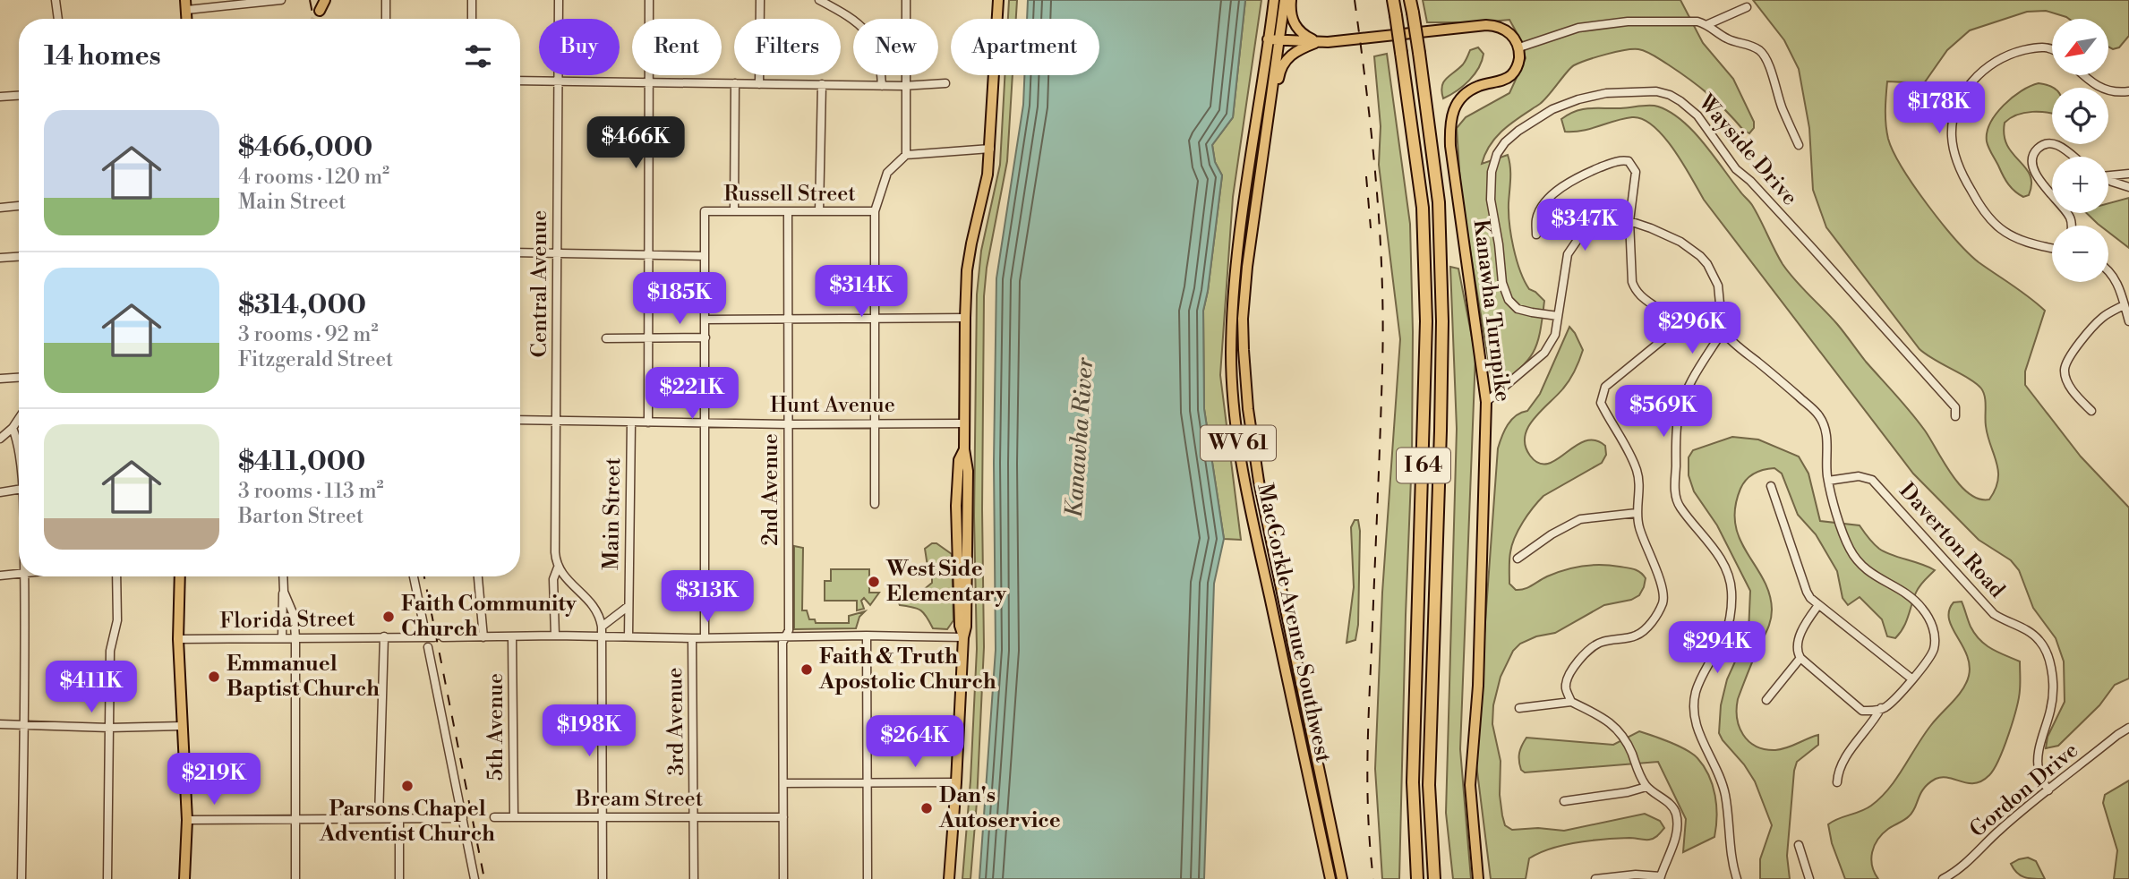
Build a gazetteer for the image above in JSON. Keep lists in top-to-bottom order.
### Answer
{
  "streets": {
    "highway": ["I 64"],
    "main road": ["Kanawha Turnpike", "WV 61", "MacCorkle Avenue Southwest"],
    "street": [
      "Wayside Drive",
      "Russell Street",
      "Central Avenue",
      "Hunt Avenue",
      "2nd Avenue",
      "Main Street",
      "Daverton Road",
      "Florida Street",
      "3rd Avenue",
      "5th Avenue",
      "Gordon Drive",
      "Bream Street"
    ]
  },
  "crossings": [
    ["Russell Street", "2nd Avenue"],
    ["Central Avenue", "Hunt Avenue"],
    ["Central Avenue", "Florida Street"],
    ["Hunt Avenue", "2nd Avenue"],
    ["Hunt Avenue", "Main Street"],
    ["2nd Avenue", "Florida Street"],
    ["2nd Avenue", "Bream Street"],
    ["Main Street", "Florida Street"],
    ["Daverton Road", "Gordon Drive"],
    ["Florida Street", "3rd Avenue"],
    ["Florida Street", "5th Avenue"],
    ["3rd Avenue", "Bream Street"],
    ["5th Avenue", "Bream Street"]
  ],
  "water": ["Kanawha River"],
  "places": [
    "West Side Elementary",
    "Faith Community Church",
    "Faith & Truth Apostolic Church",
    "Emmanuel Baptist Church",
    "Parsons Chapel Adventist Church",
    "Dan's Autoservice"
  ],
  "north": "bottom left",
  "page": {
    "map_buttons": ["+", "−"],
    "chip": [
      "Buy",
      "Rent",
      "Filters",
      "New",
      "Apartment"
    ],
    "heading": "14 homes",
    "price": [
      "$178K",
      "$466K",
      "$347K",
      "$314K",
      "$185K",
      "$296K",
      "$221K",
      "$569K",
      "$313K",
      "$294K",
      "$411K",
      "$198K",
      "$264K",
      "$219K"
    ],
    "list": [
      {
        "name": "$466,000",
        "note": "4 rooms · 120 m² · Main Street"
      },
      {
        "name": "$314,000",
        "note": "3 rooms · 92 m² · Fitzgerald Street"
      },
      {
        "name": "$411,000",
        "note": "3 rooms · 113 m² · Barton Street"
      }
    ]
  }
}
